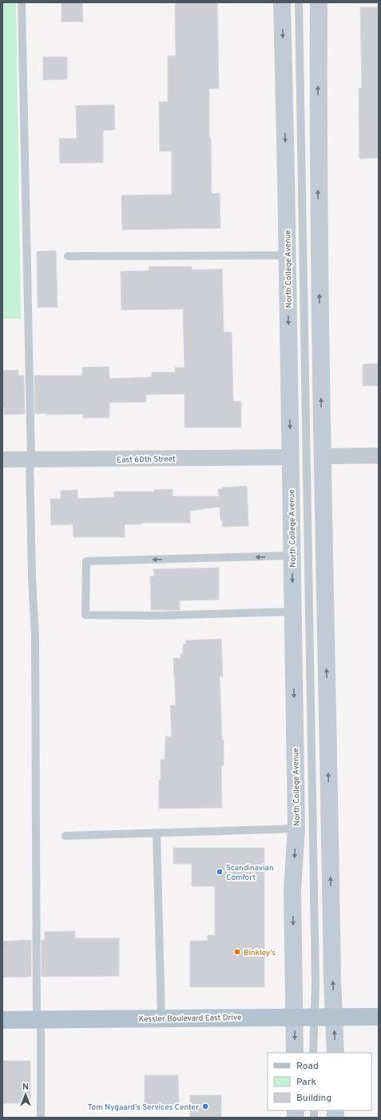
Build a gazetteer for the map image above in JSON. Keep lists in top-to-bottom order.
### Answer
{
  "streets": {
    "main road": ["North College Avenue", "Kessler Boulevard East Drive"],
    "street": ["East 60th Street"]
  },
  "crossings": [
    ["North College Avenue", "East 60th Street"],
    ["North College Avenue", "Kessler Boulevard East Drive"]
  ],
  "places": ["Scandinavian Comfort", "Binkley's", "Tom Nygaard's Services Center"],
  "legend": ["Road", "Park", "Building"],
  "north": "top"
}
